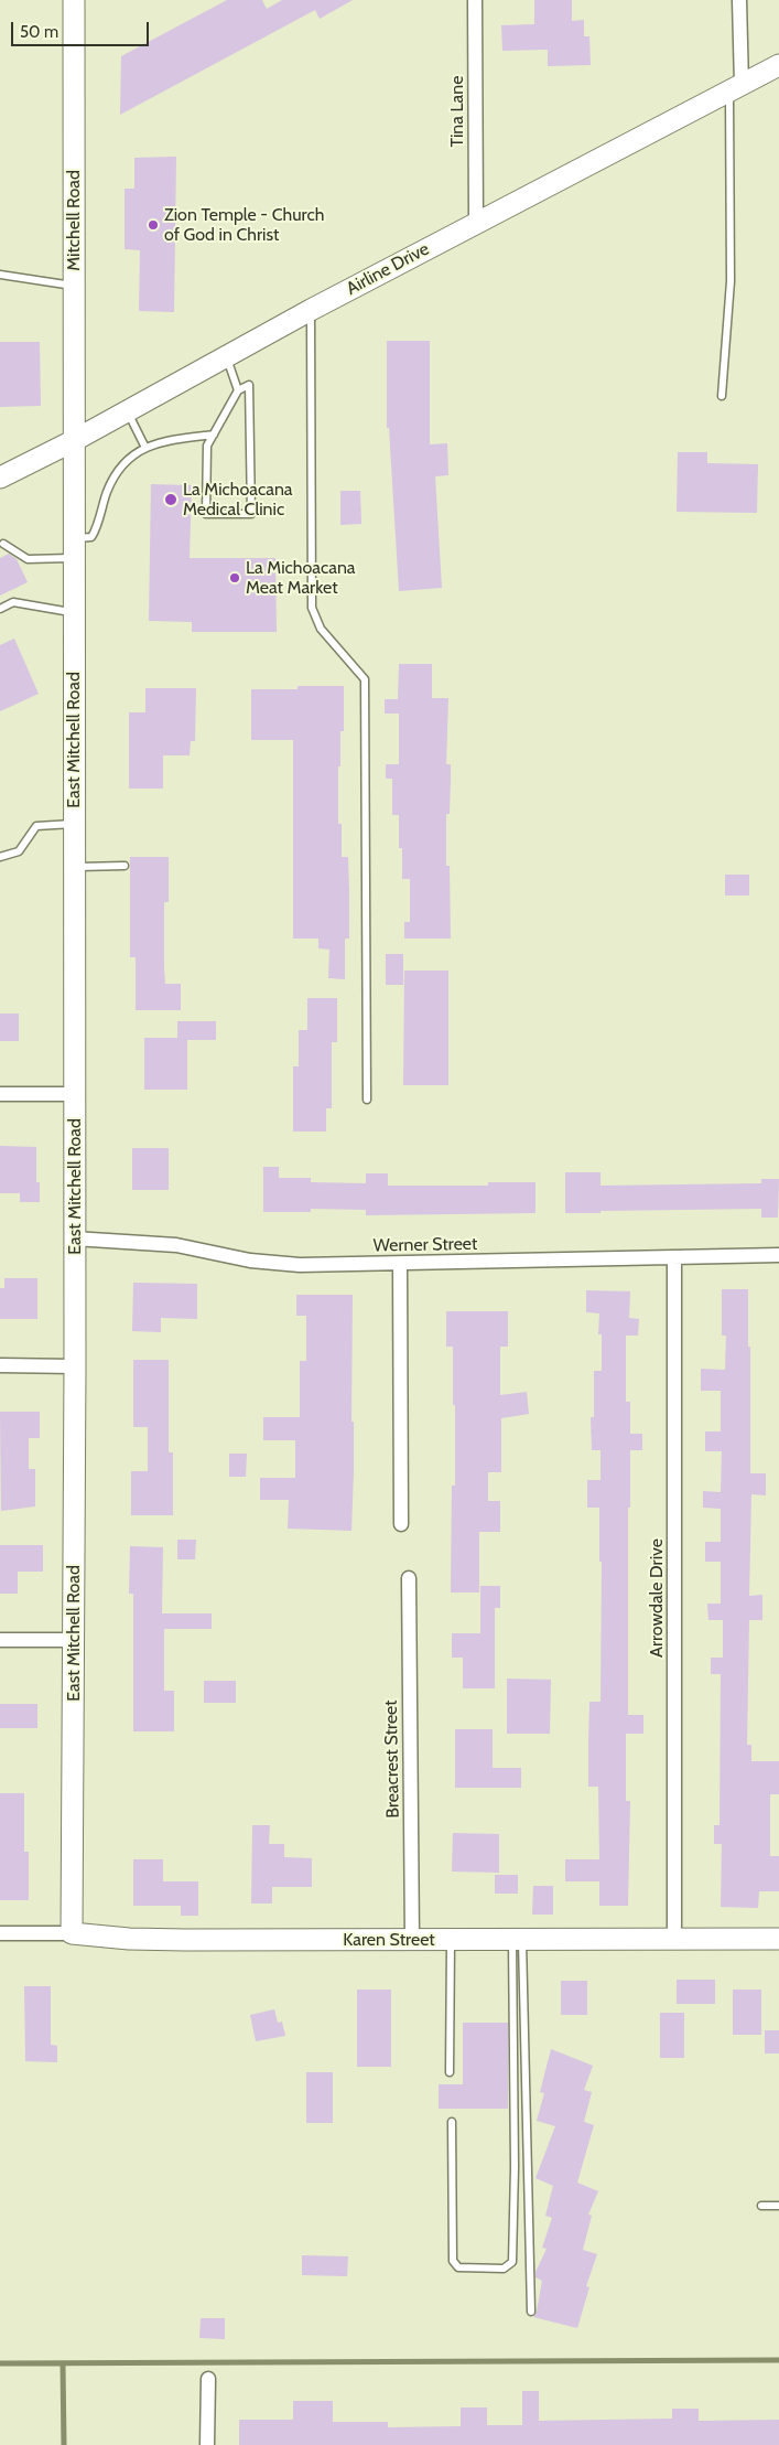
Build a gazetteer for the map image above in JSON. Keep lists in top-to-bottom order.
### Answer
{
  "streets": {
    "street": [
      "Tina Lane",
      "Mitchell Road",
      "Airline Drive",
      "East Mitchell Road",
      "Werner Street",
      "Arrowdale Drive",
      "Breacrest Street",
      "Karen Street"
    ]
  },
  "crossings": [
    ["Tina Lane", "Airline Drive"],
    ["Mitchell Road", "Airline Drive"],
    ["Mitchell Road", "East Mitchell Road"],
    ["Airline Drive", "East Mitchell Road"],
    ["East Mitchell Road", "Werner Street"],
    ["East Mitchell Road", "Karen Street"],
    ["Werner Street", "Arrowdale Drive"],
    ["Arrowdale Drive", "Karen Street"],
    ["Breacrest Street", "Karen Street"]
  ],
  "places": ["Zion Temple - Church of God in Christ", "La Michoacana Medical Clinic", "La Michoacana Meat Market"],
  "scale_bar": "50 m"
}
